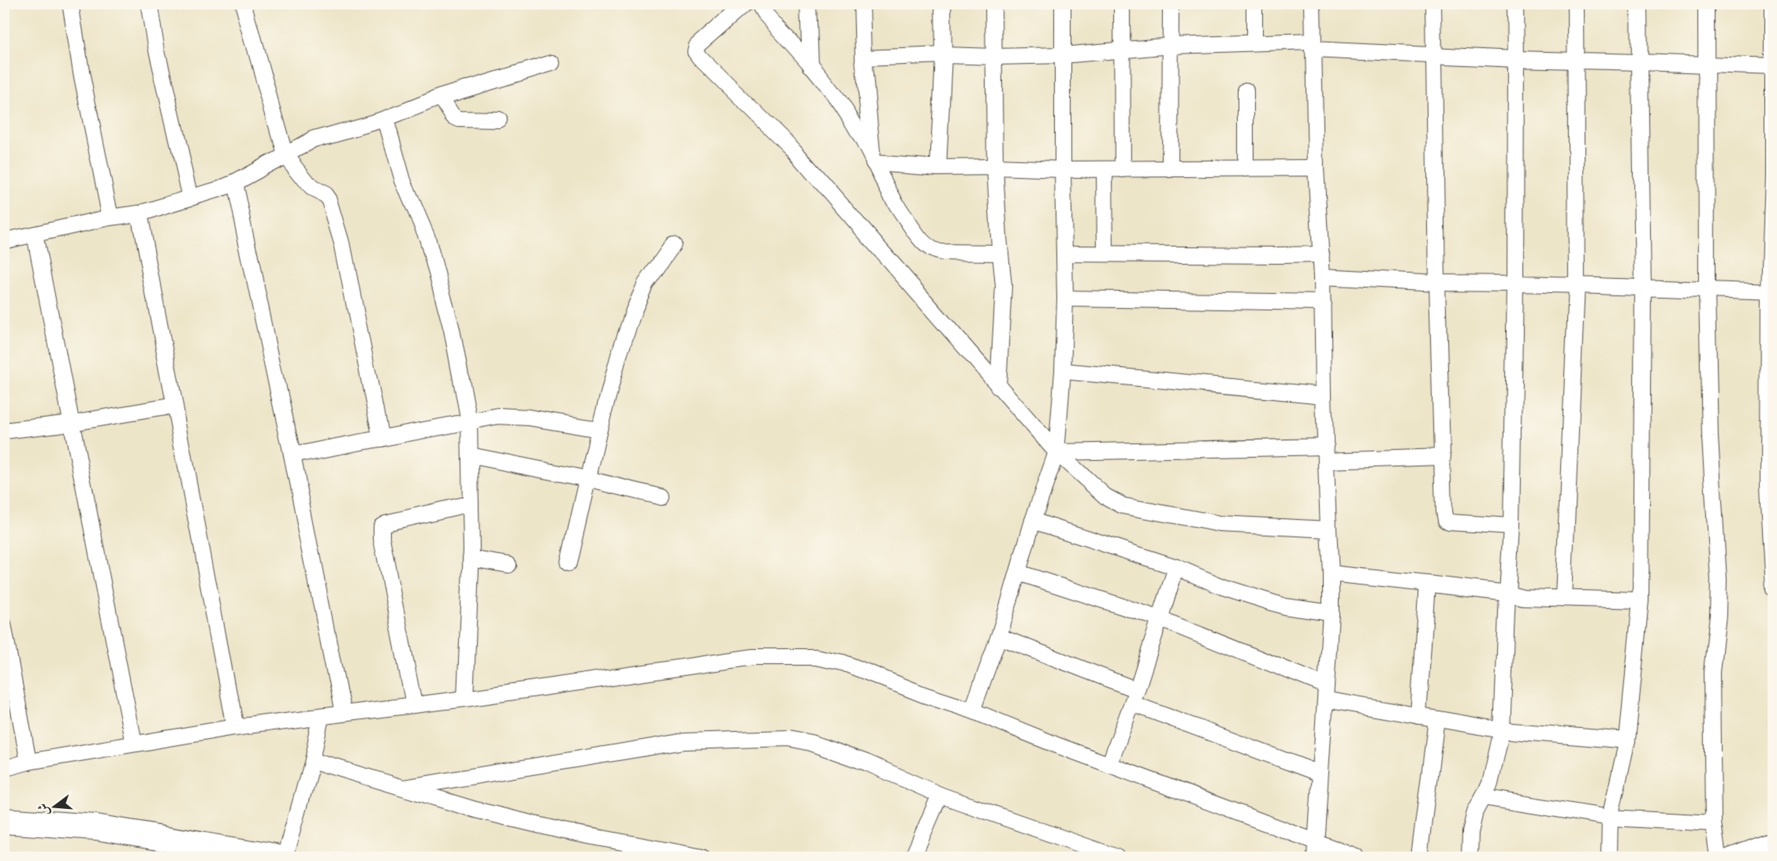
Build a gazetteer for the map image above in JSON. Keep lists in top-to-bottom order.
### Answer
{
  "north": "left"
}
